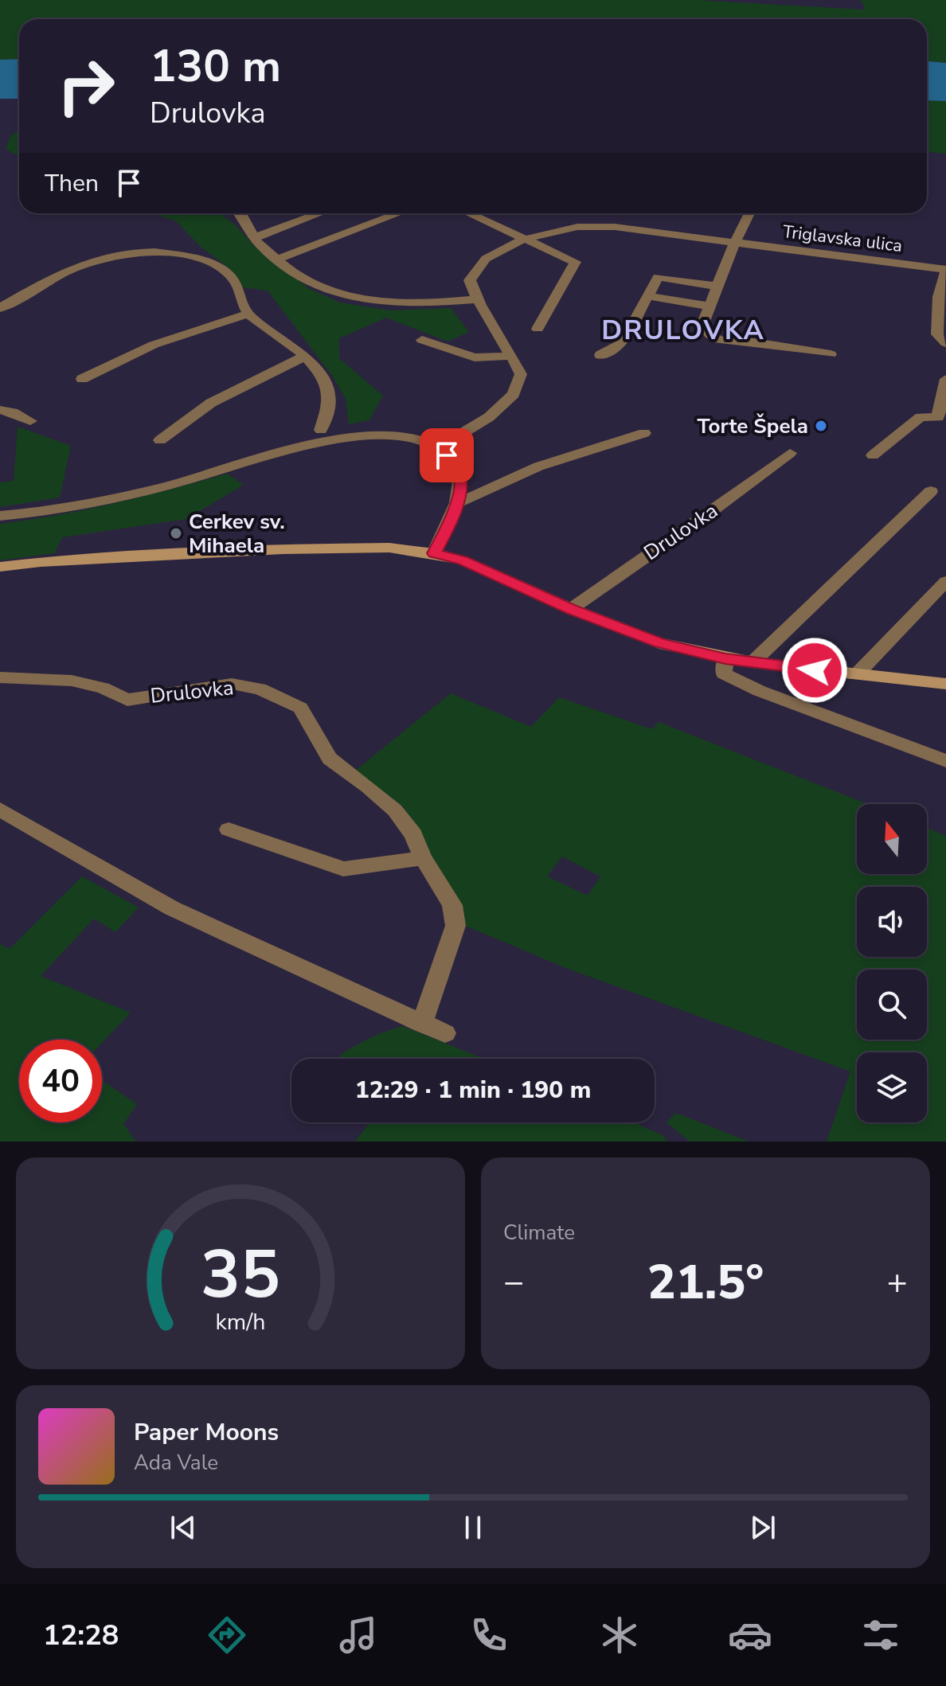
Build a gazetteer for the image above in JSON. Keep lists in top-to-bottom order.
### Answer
{
  "streets": {
    "street": ["Triglavska ulica", "Drulovka"]
  },
  "districts": ["DRULOVKA"],
  "places": ["Torte Špela", "Cerkev sv. Mihaela"],
  "north": "top",
  "page": {
    "turn": ["130 m", "Drulovka"],
    "then": "Then",
    "limit": "40",
    "trip": "12:29 · 1 min · 190 m",
    "tile": "Climate",
    "heat": ["−", "21.5°", "+"],
    "song": ["Paper Moons", "Ada Vale"],
    "tabs": "12:28",
    "gauge": ["35", "km/h"]
  }
}
